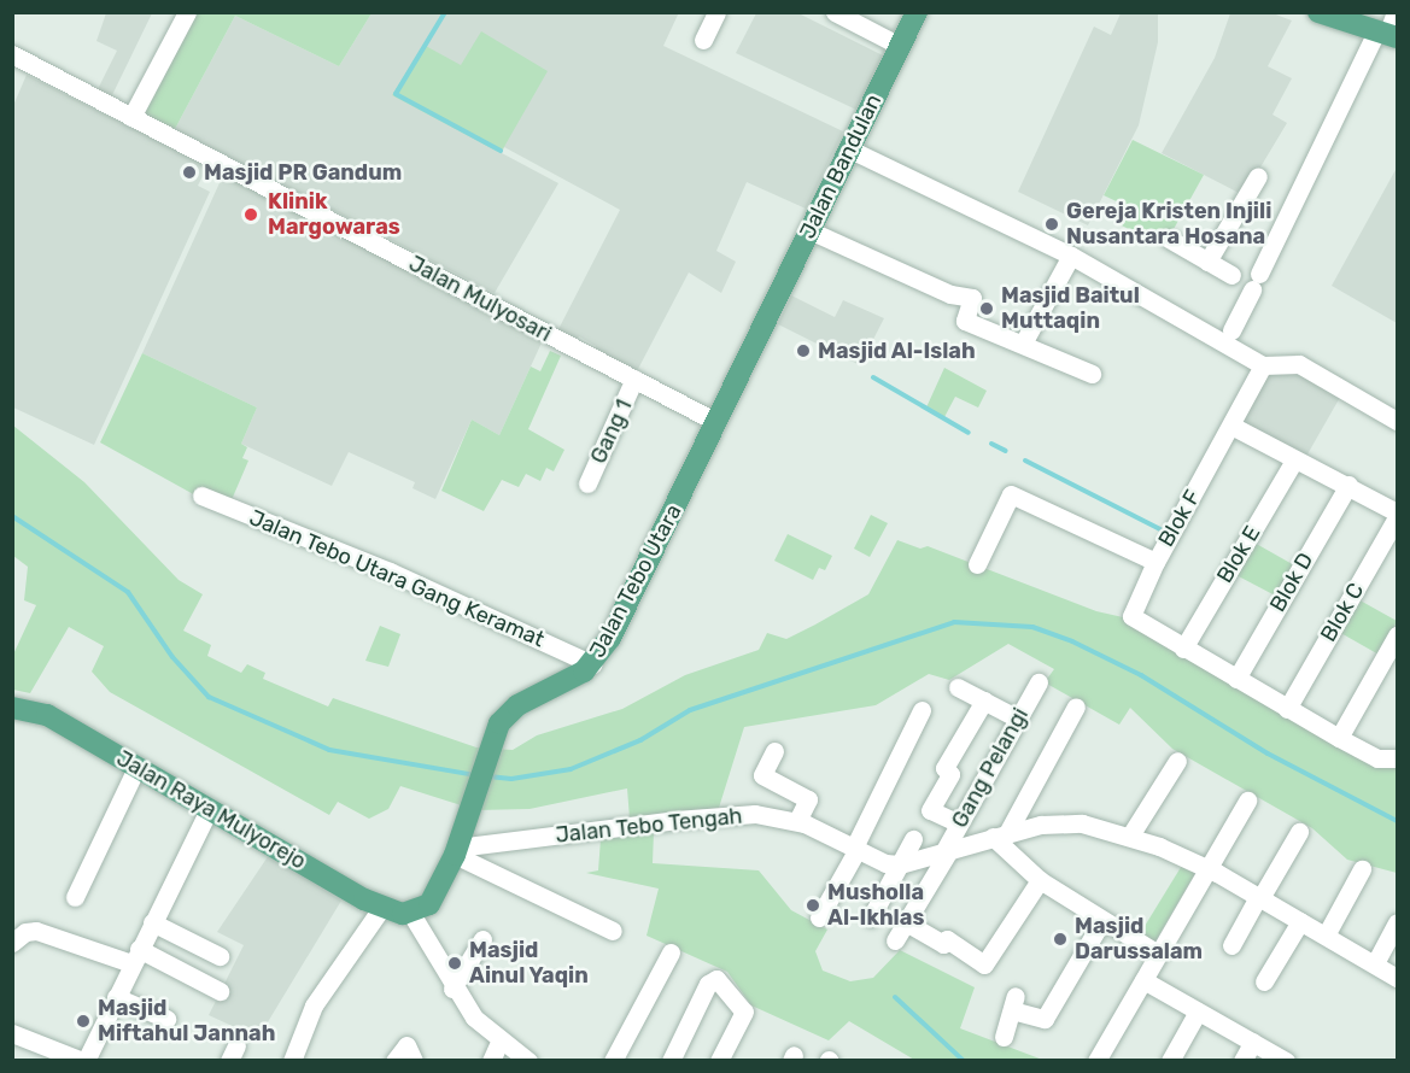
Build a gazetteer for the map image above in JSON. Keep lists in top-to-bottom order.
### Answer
{
  "streets": {
    "main road": ["Jalan Bandulan", "Jalan Tebo Utara", "Jalan Raya Mulyorejo"],
    "street": [
      "Jalan Mulyosari",
      "Gang 1",
      "Blok F",
      "Blok E",
      "Jalan Tebo Utara Gang Keramat",
      "Blok D",
      "Blok C",
      "Gang Pelangi",
      "Jalan Tebo Tengah"
    ]
  },
  "crossings": [
    ["Jalan Bandulan", "Jalan Tebo Utara"],
    ["Jalan Mulyosari", "Gang 1"],
    ["Jalan Mulyosari", "Jalan Tebo Utara"],
    ["Blok F", "Blok E"],
    ["Jalan Tebo Utara Gang Keramat", "Jalan Tebo Utara"],
    ["Jalan Tebo Utara", "Jalan Raya Mulyorejo"],
    ["Jalan Tebo Utara", "Jalan Tebo Tengah"]
  ],
  "places": [
    "Masjid PR Gandum",
    "Klinik Margowaras",
    "Gereja Kristen Injili Nusantara Hosana",
    "Masjid Baitul Muttaqin",
    "Masjid Al-Islah",
    "Musholla Al-Ikhlas",
    "Masjid Darussalam",
    "Masjid Ainul Yaqin",
    "Masjid Miftahul Jannah"
  ]
}
